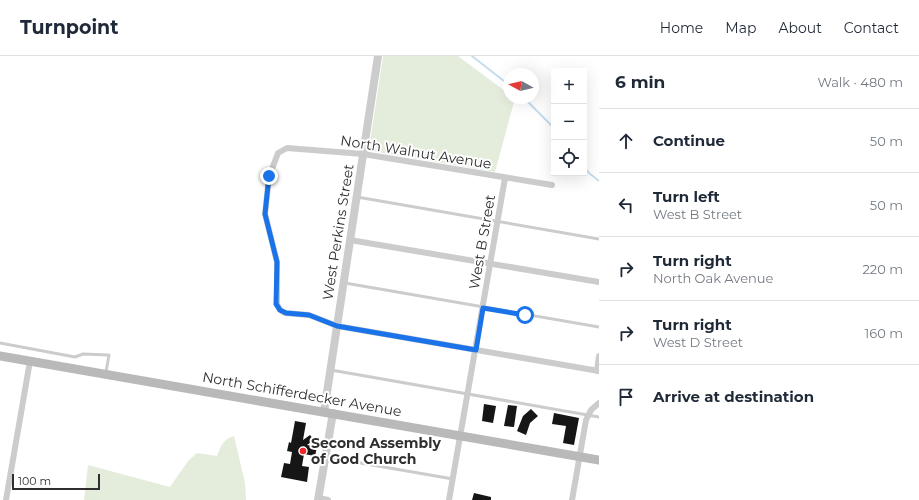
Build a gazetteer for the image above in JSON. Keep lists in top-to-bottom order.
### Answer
{
  "streets": {
    "main road": ["North Schifferdecker Avenue"],
    "street": ["North Walnut Avenue", "West Perkins Street", "West B Street"]
  },
  "crossings": [
    ["North Walnut Avenue", "West Perkins Street"],
    ["North Walnut Avenue", "West B Street"],
    ["West Perkins Street", "North Schifferdecker Avenue"],
    ["West B Street", "North Schifferdecker Avenue"]
  ],
  "places": ["Second Assembly of God Church"],
  "scale_bar": "100 m",
  "north": "left",
  "page": {
    "header": "Turnpoint",
    "nav": [
      "Home",
      "Map",
      "About",
      "Contact"
    ],
    "heading": ["6 min", "Walk · 480 m"],
    "map_buttons": ["+", "−"],
    "list": [
      ["Continue", "50 m"],
      ["Turn left", "West B Street", "50 m"],
      ["Turn right", "North Oak Avenue", "220 m"],
      ["Turn right", "West D Street", "160 m"],
      "Arrive at destination"
    ],
    "scale": "100 m"
  }
}
